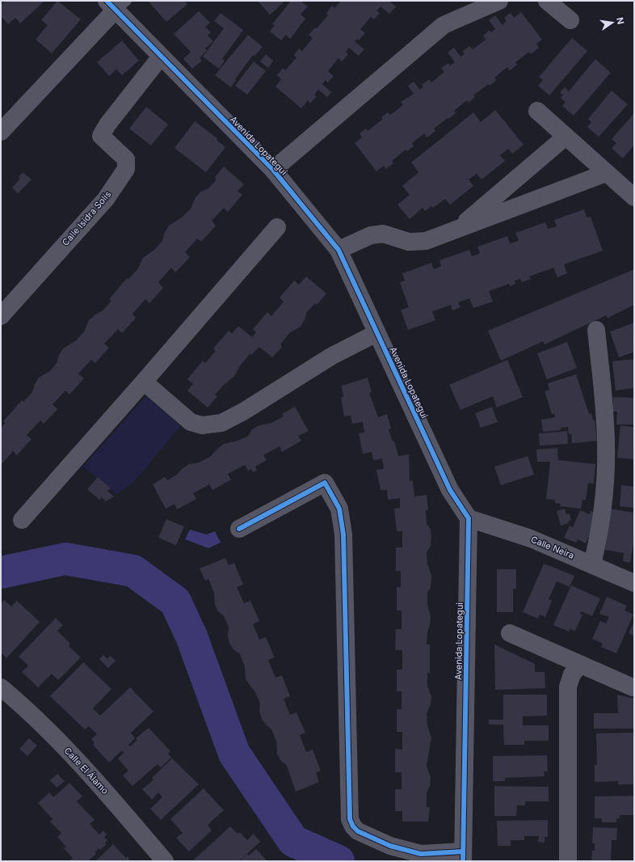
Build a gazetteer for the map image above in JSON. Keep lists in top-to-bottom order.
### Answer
{
  "streets": {
    "street": [
      "Avenida Lopategui",
      "Calle Isidra Solís",
      "Calle Neira",
      "Calle El Álamo"
    ]
  },
  "crossings": [
    ["Avenida Lopategui", "Calle Isidra Solís"],
    ["Avenida Lopategui", "Calle Neira"]
  ],
  "north": "right"
}
